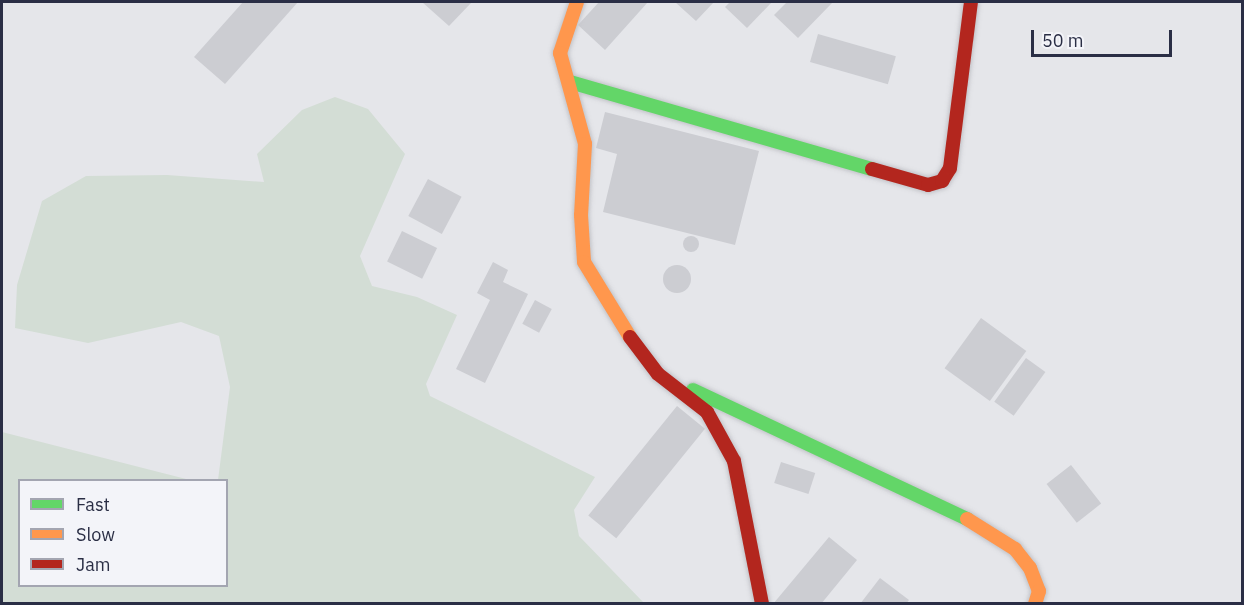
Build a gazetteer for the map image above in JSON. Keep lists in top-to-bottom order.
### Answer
{
  "legend": ["Fast", "Slow", "Jam"],
  "scale_bar": "50 m"
}
